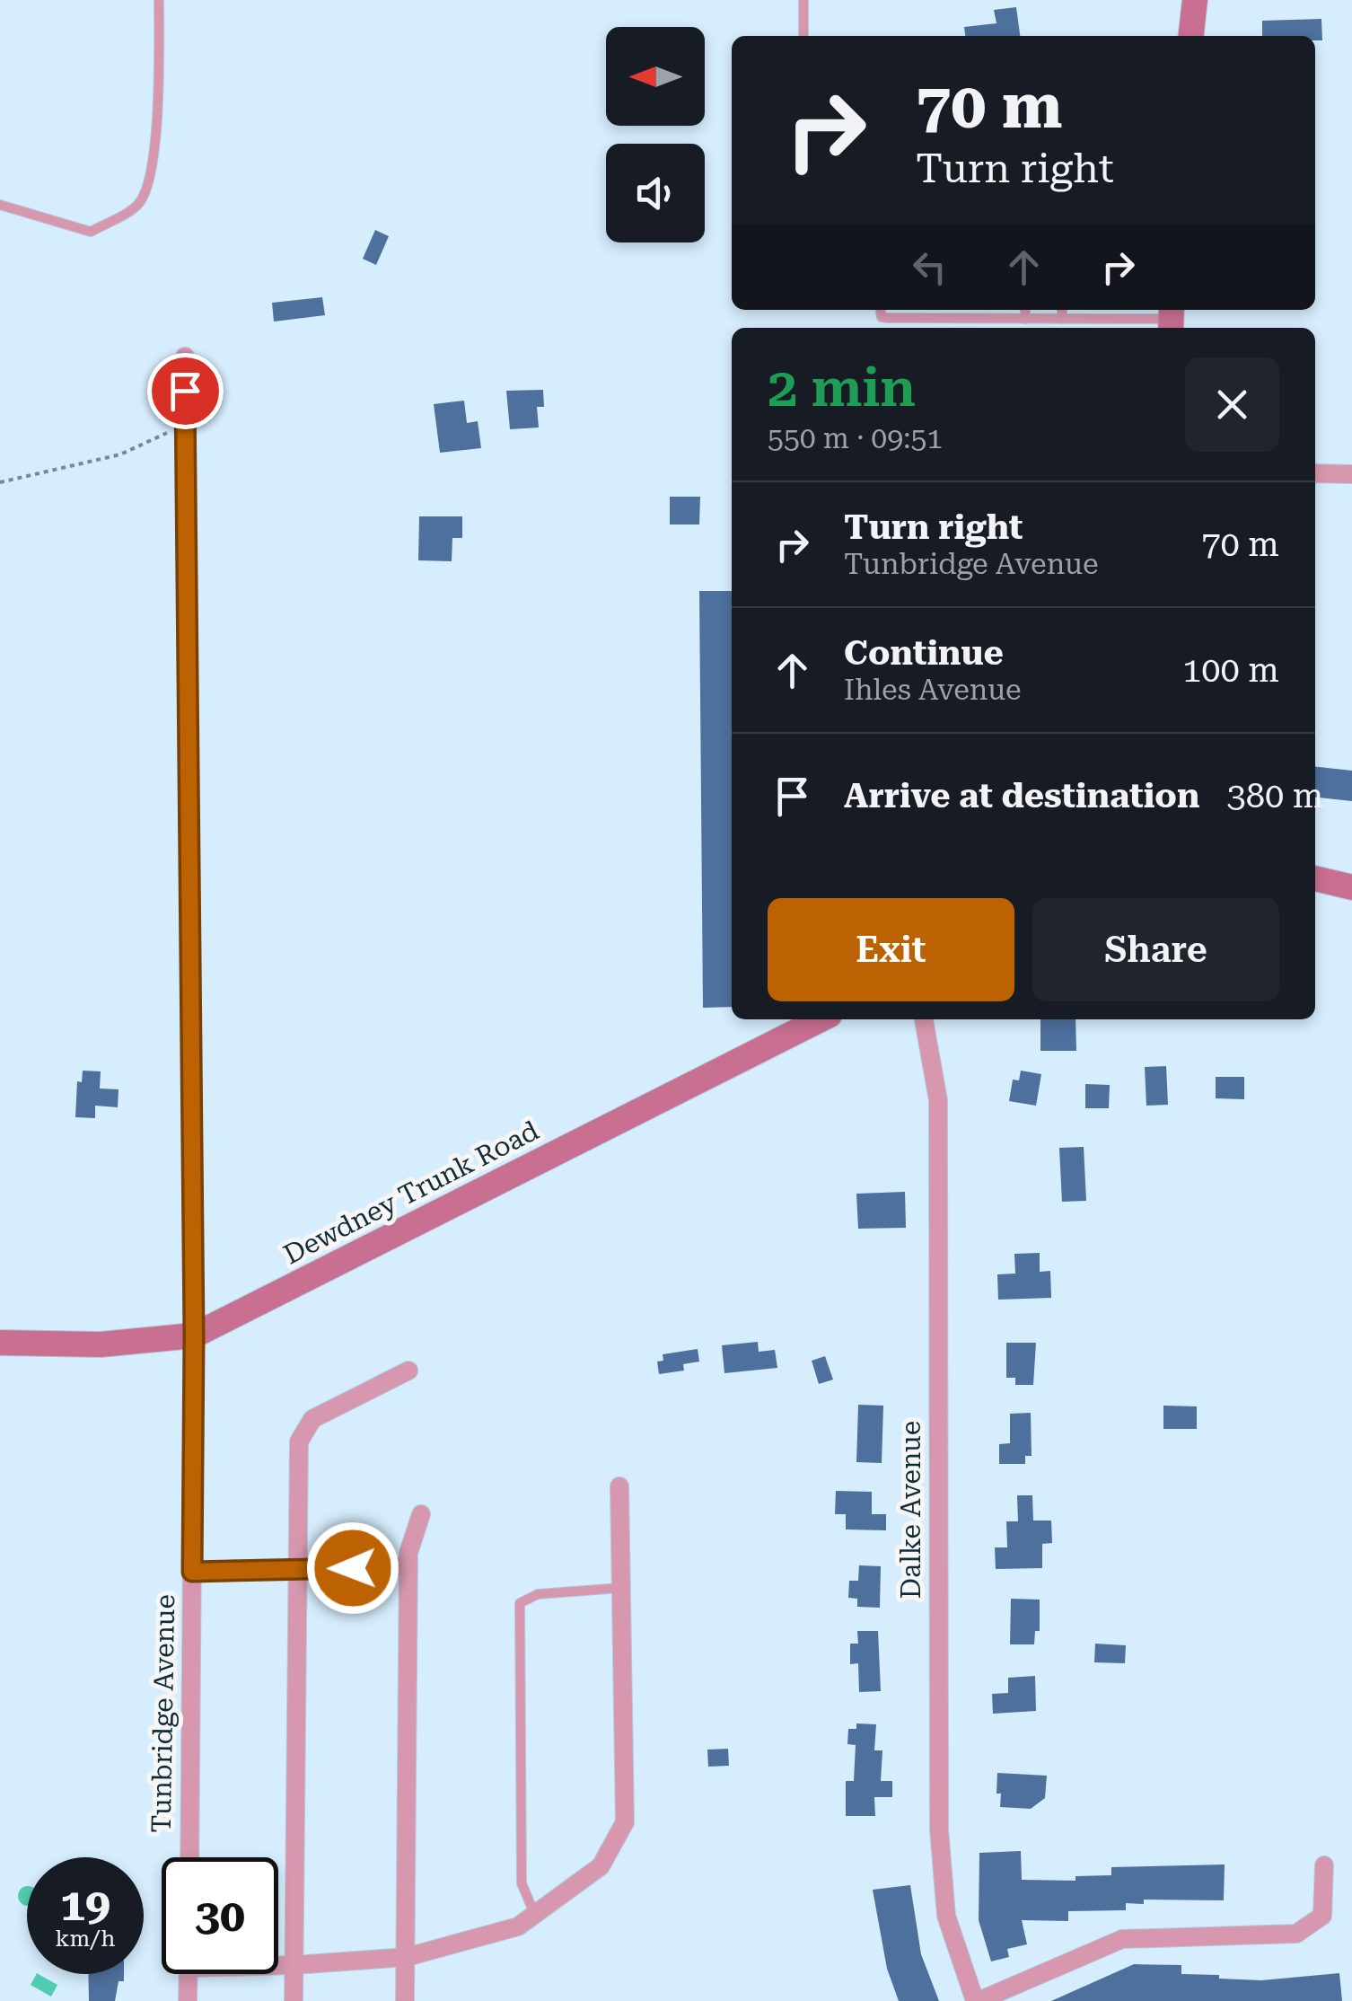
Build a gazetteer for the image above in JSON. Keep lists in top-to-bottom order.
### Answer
{
  "streets": {
    "main road": ["Dewdney Trunk Road"],
    "street": ["Dalke Avenue", "Tunbridge Avenue"]
  },
  "crossings": [
    ["Dewdney Trunk Road", "Tunbridge Avenue"]
  ],
  "north": "left",
  "page": {
    "turn": ["70 m", "Turn right"],
    "heading": ["2 min", "550 m · 09:51"],
    "list": [
      {
        "name": "Turn right",
        "note": "Tunbridge Avenue",
        "value": "70 m"
      },
      {
        "name": "Continue",
        "note": "Ihles Avenue",
        "value": "100 m"
      },
      {
        "name": "Arrive at destination",
        "value": "380 m"
      }
    ],
    "buttons": ["Exit", "Share"],
    "speed": "19 km/h",
    "limit": "30"
  }
}
